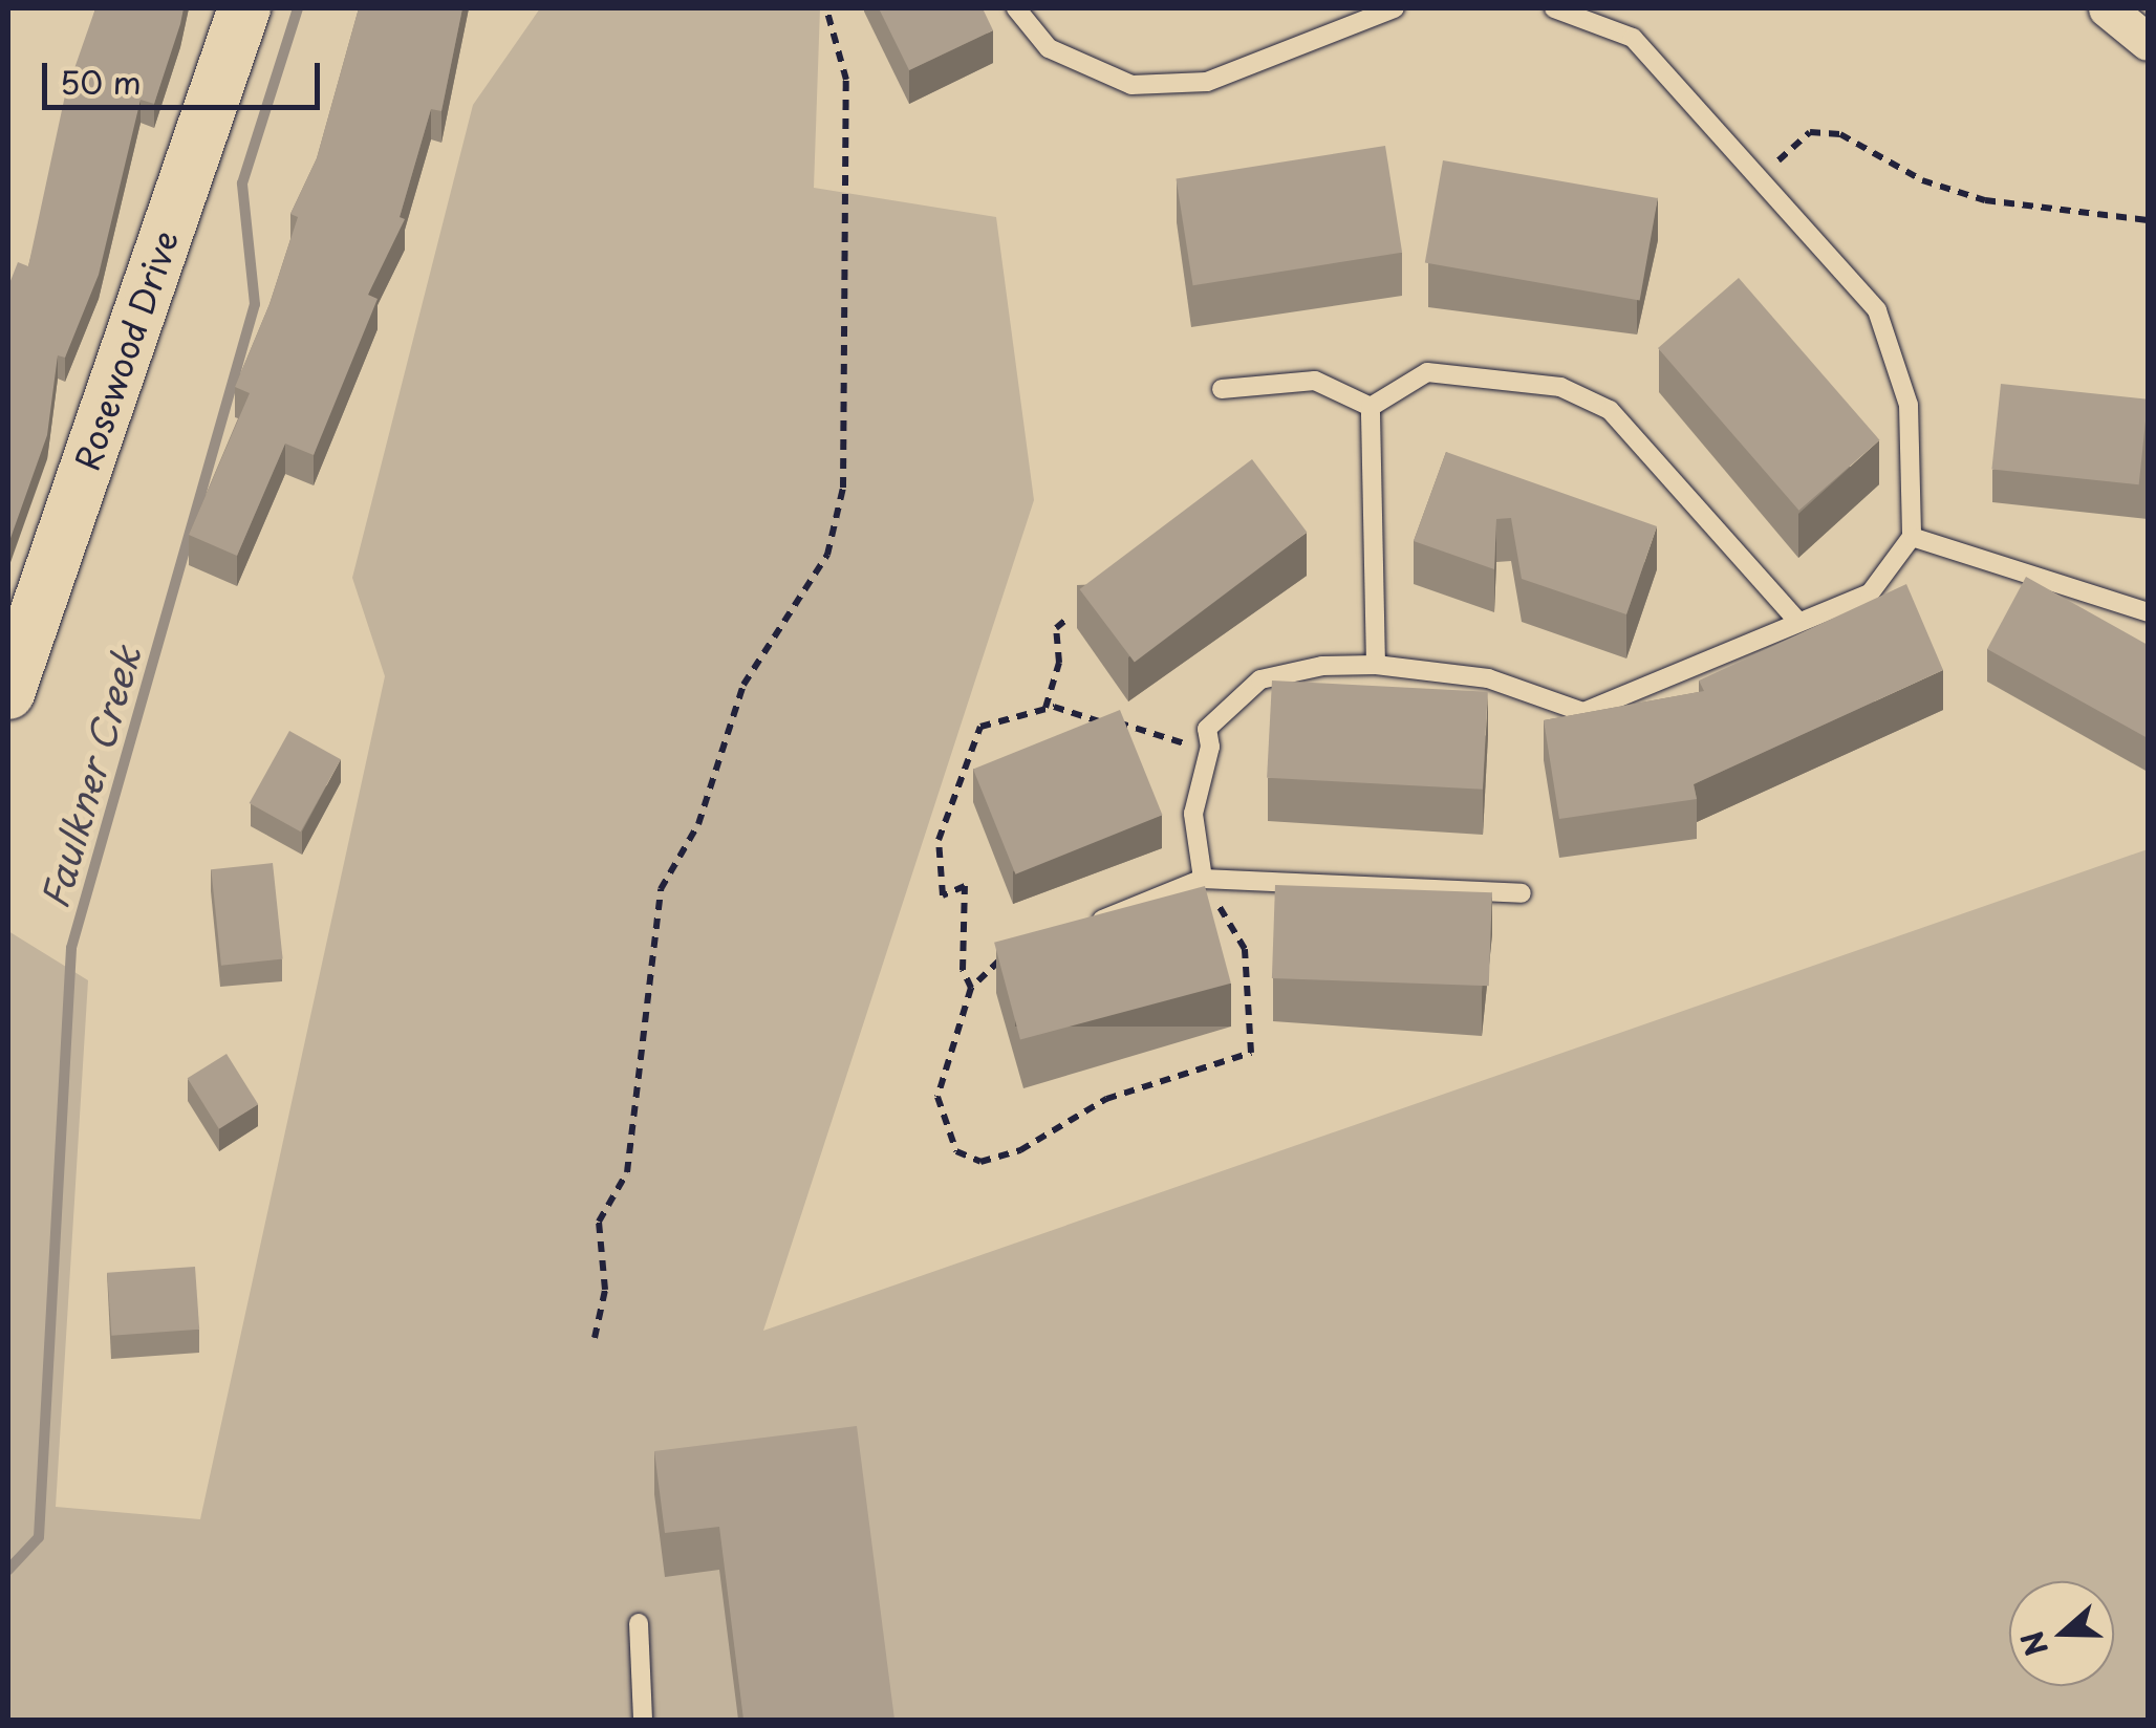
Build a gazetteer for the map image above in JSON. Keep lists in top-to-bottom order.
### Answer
{
  "streets": {
    "street": ["Rosewood Drive"]
  },
  "water": ["Faulkner Creek"],
  "scale_bar": "50 m",
  "north": "left"
}
